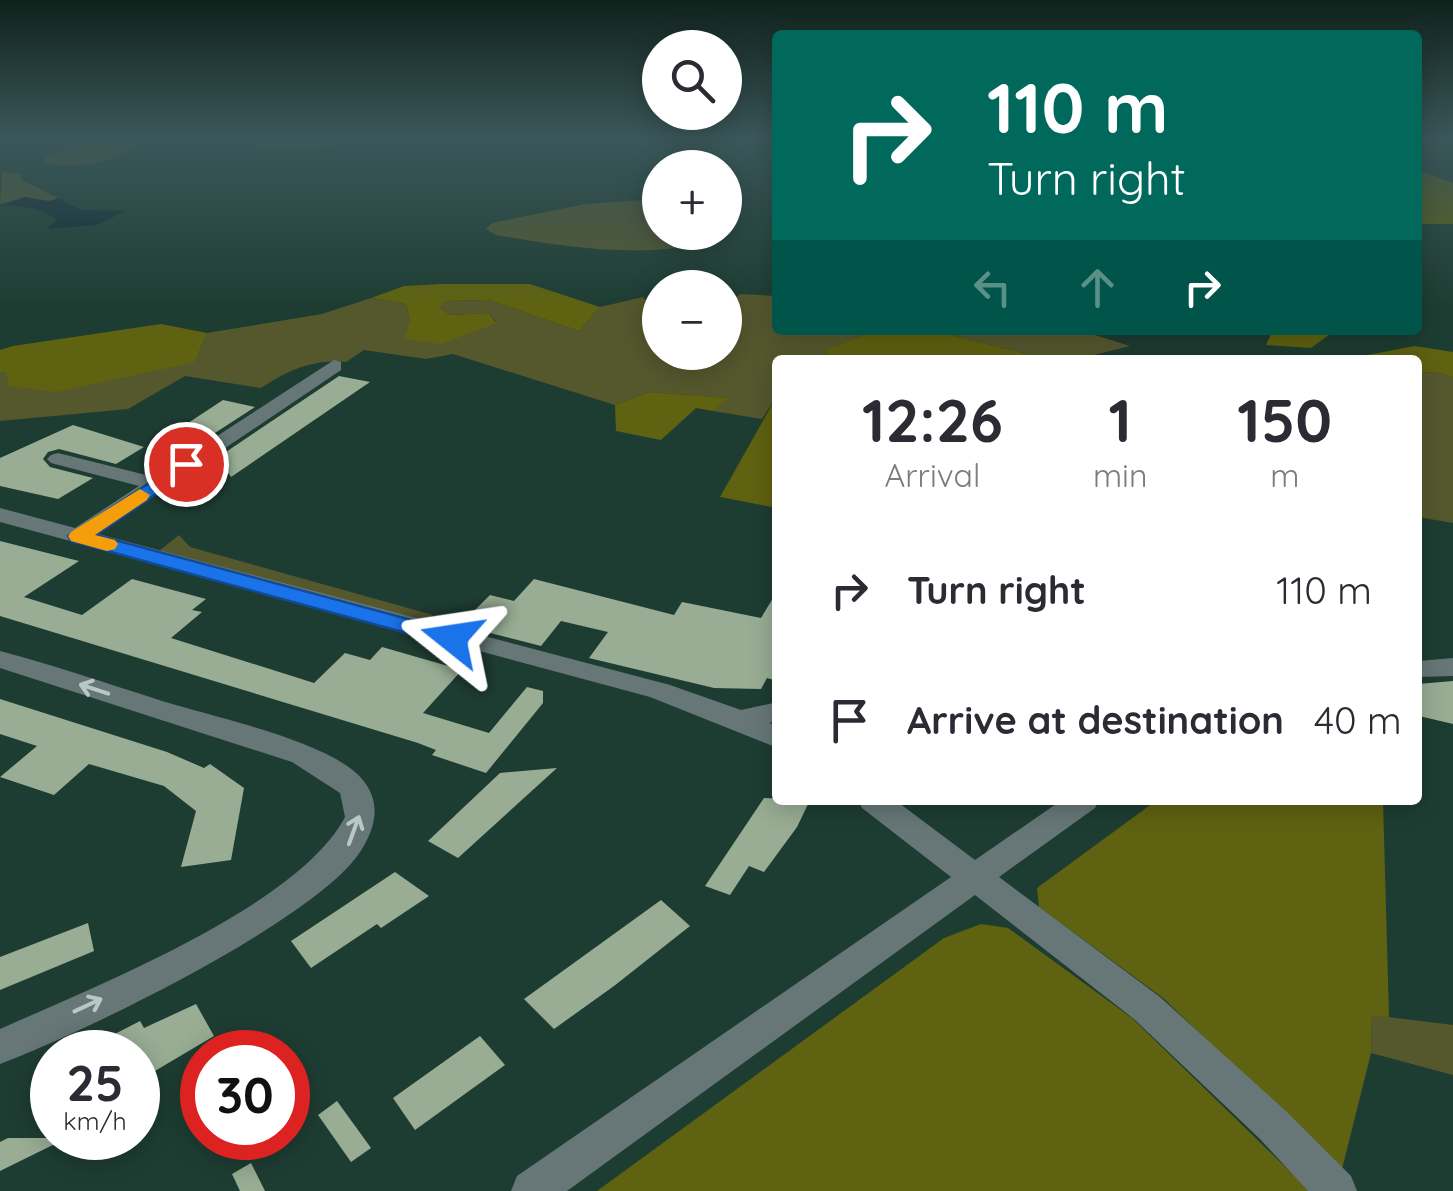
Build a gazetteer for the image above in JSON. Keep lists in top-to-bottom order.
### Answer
{
  "page": {
    "map_buttons": ["+", "−"],
    "turn": ["110 m", "Turn right"],
    "eta": [
      "12:26",
      "Arrival",
      "1",
      "min",
      "150",
      "m"
    ],
    "list": [
      {
        "name": "Turn right",
        "value": "110 m"
      },
      {
        "name": "Arrive at destination",
        "value": "40 m"
      }
    ],
    "speed": "25 km/h",
    "limit": "30"
  }
}
